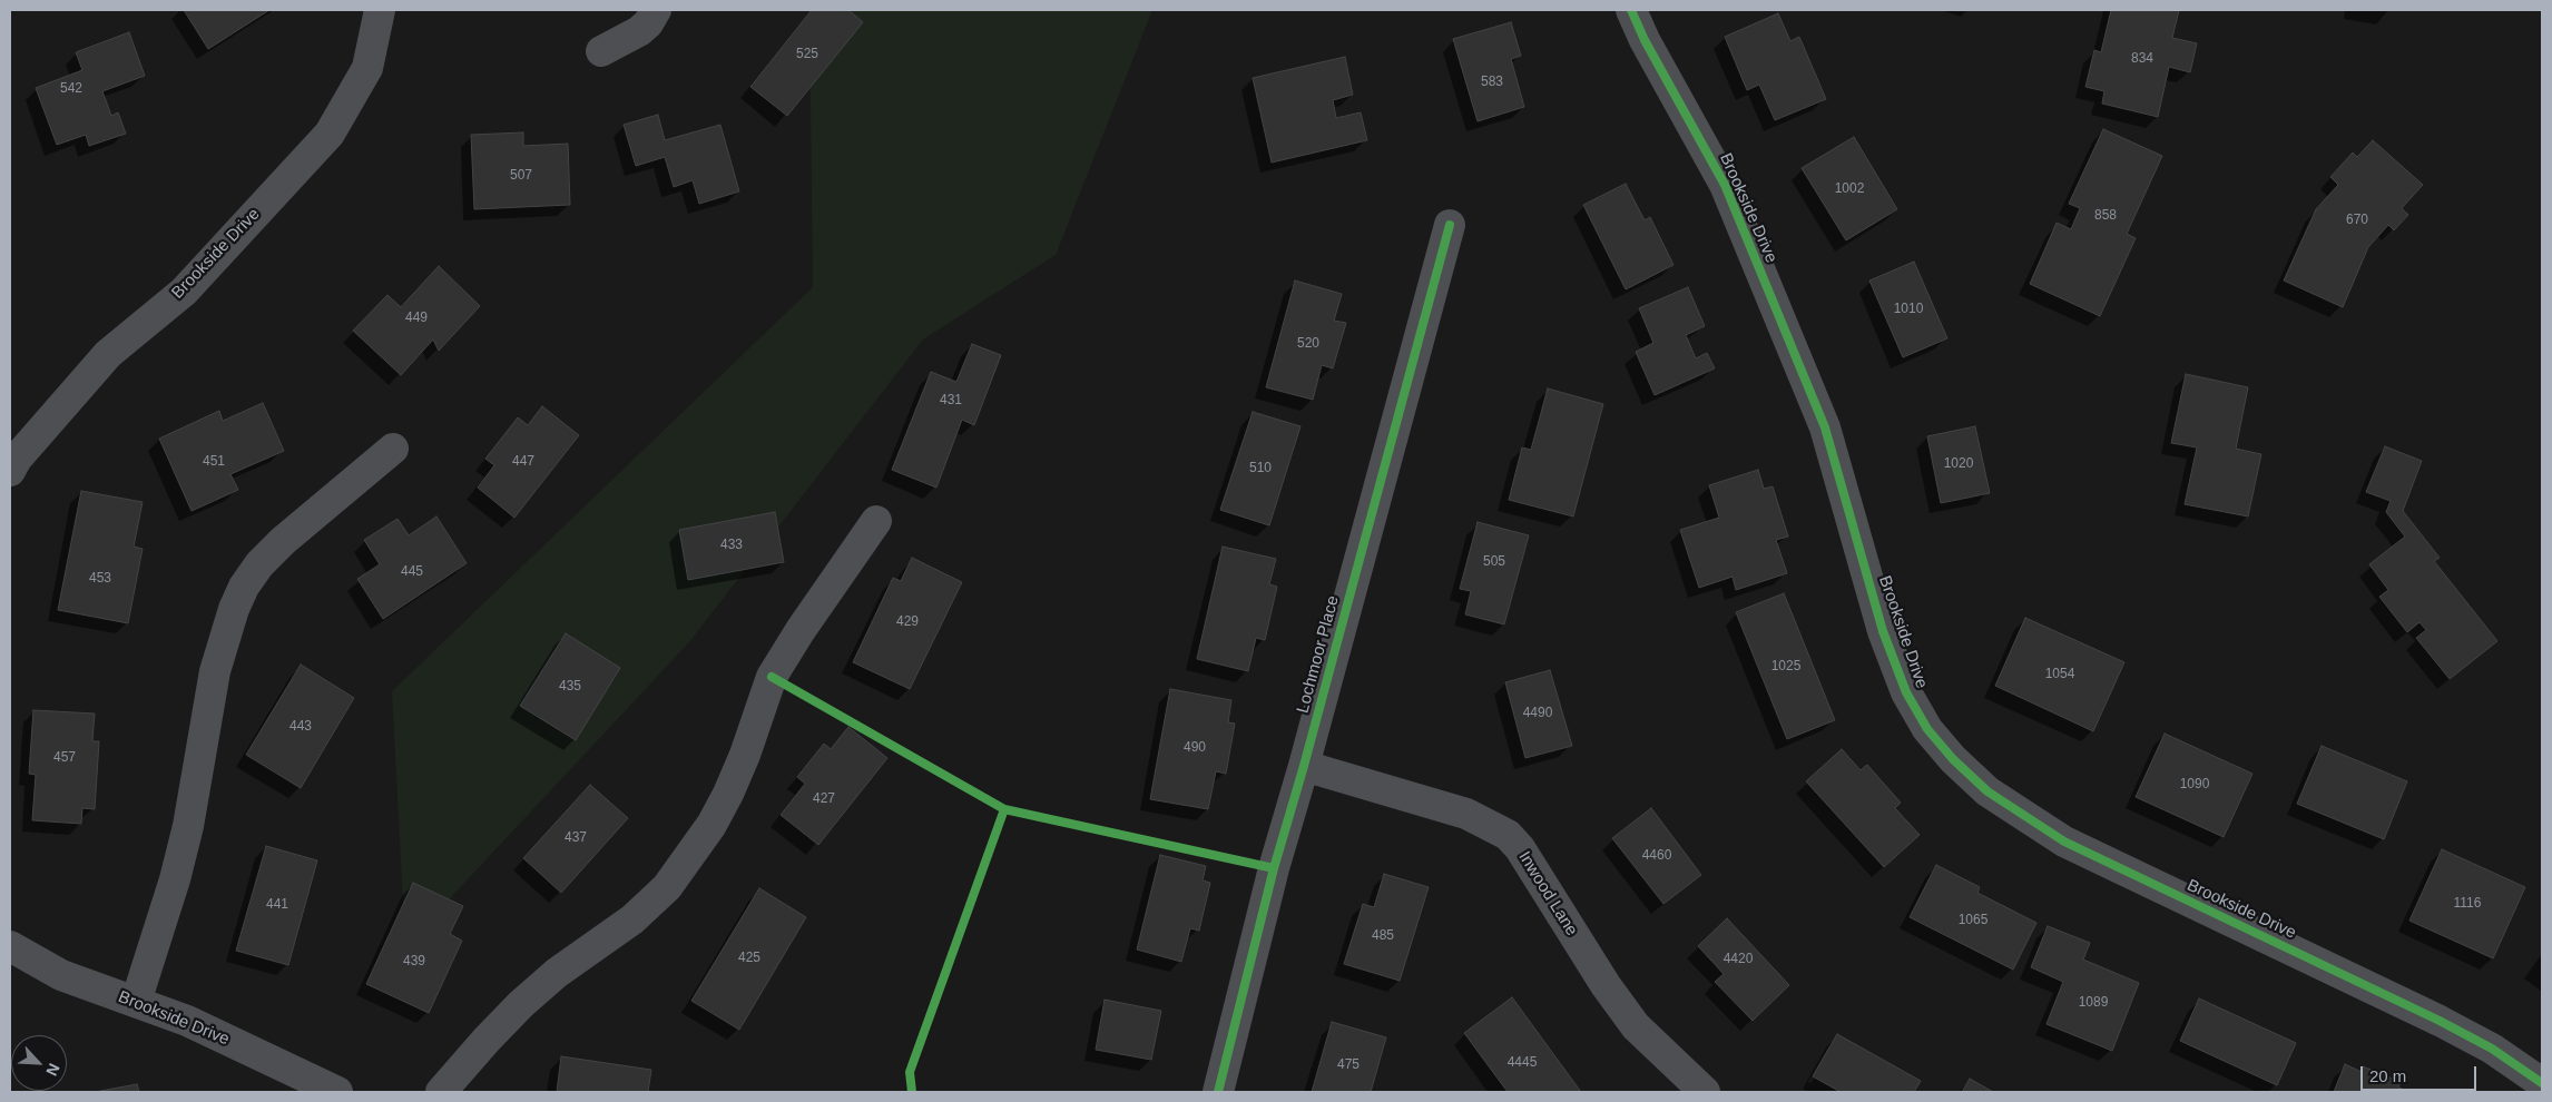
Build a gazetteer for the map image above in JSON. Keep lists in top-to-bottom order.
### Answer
{
  "streets": {
    "street": ["Brookside Drive", "Lochmoor Place", "Inwood Lane"]
  },
  "crossings": [
    ["Lochmoor Place", "Inwood Lane"]
  ],
  "house_numbers": [
    "525",
    "834",
    "583",
    "542",
    "507",
    "1002",
    "858",
    "670",
    "1010",
    "449",
    "520",
    "431",
    "451",
    "447",
    "1020",
    "510",
    "433",
    "505",
    "445",
    "453",
    "429",
    "1025",
    "1054",
    "435",
    "4490",
    "443",
    "490",
    "457",
    "1090",
    "427",
    "437",
    "4460",
    "1116",
    "441",
    "1065",
    "485",
    "425",
    "4420",
    "439",
    "1089",
    "4445",
    "475"
  ],
  "scale_bar": "20 m",
  "north": "bottom right"
}
